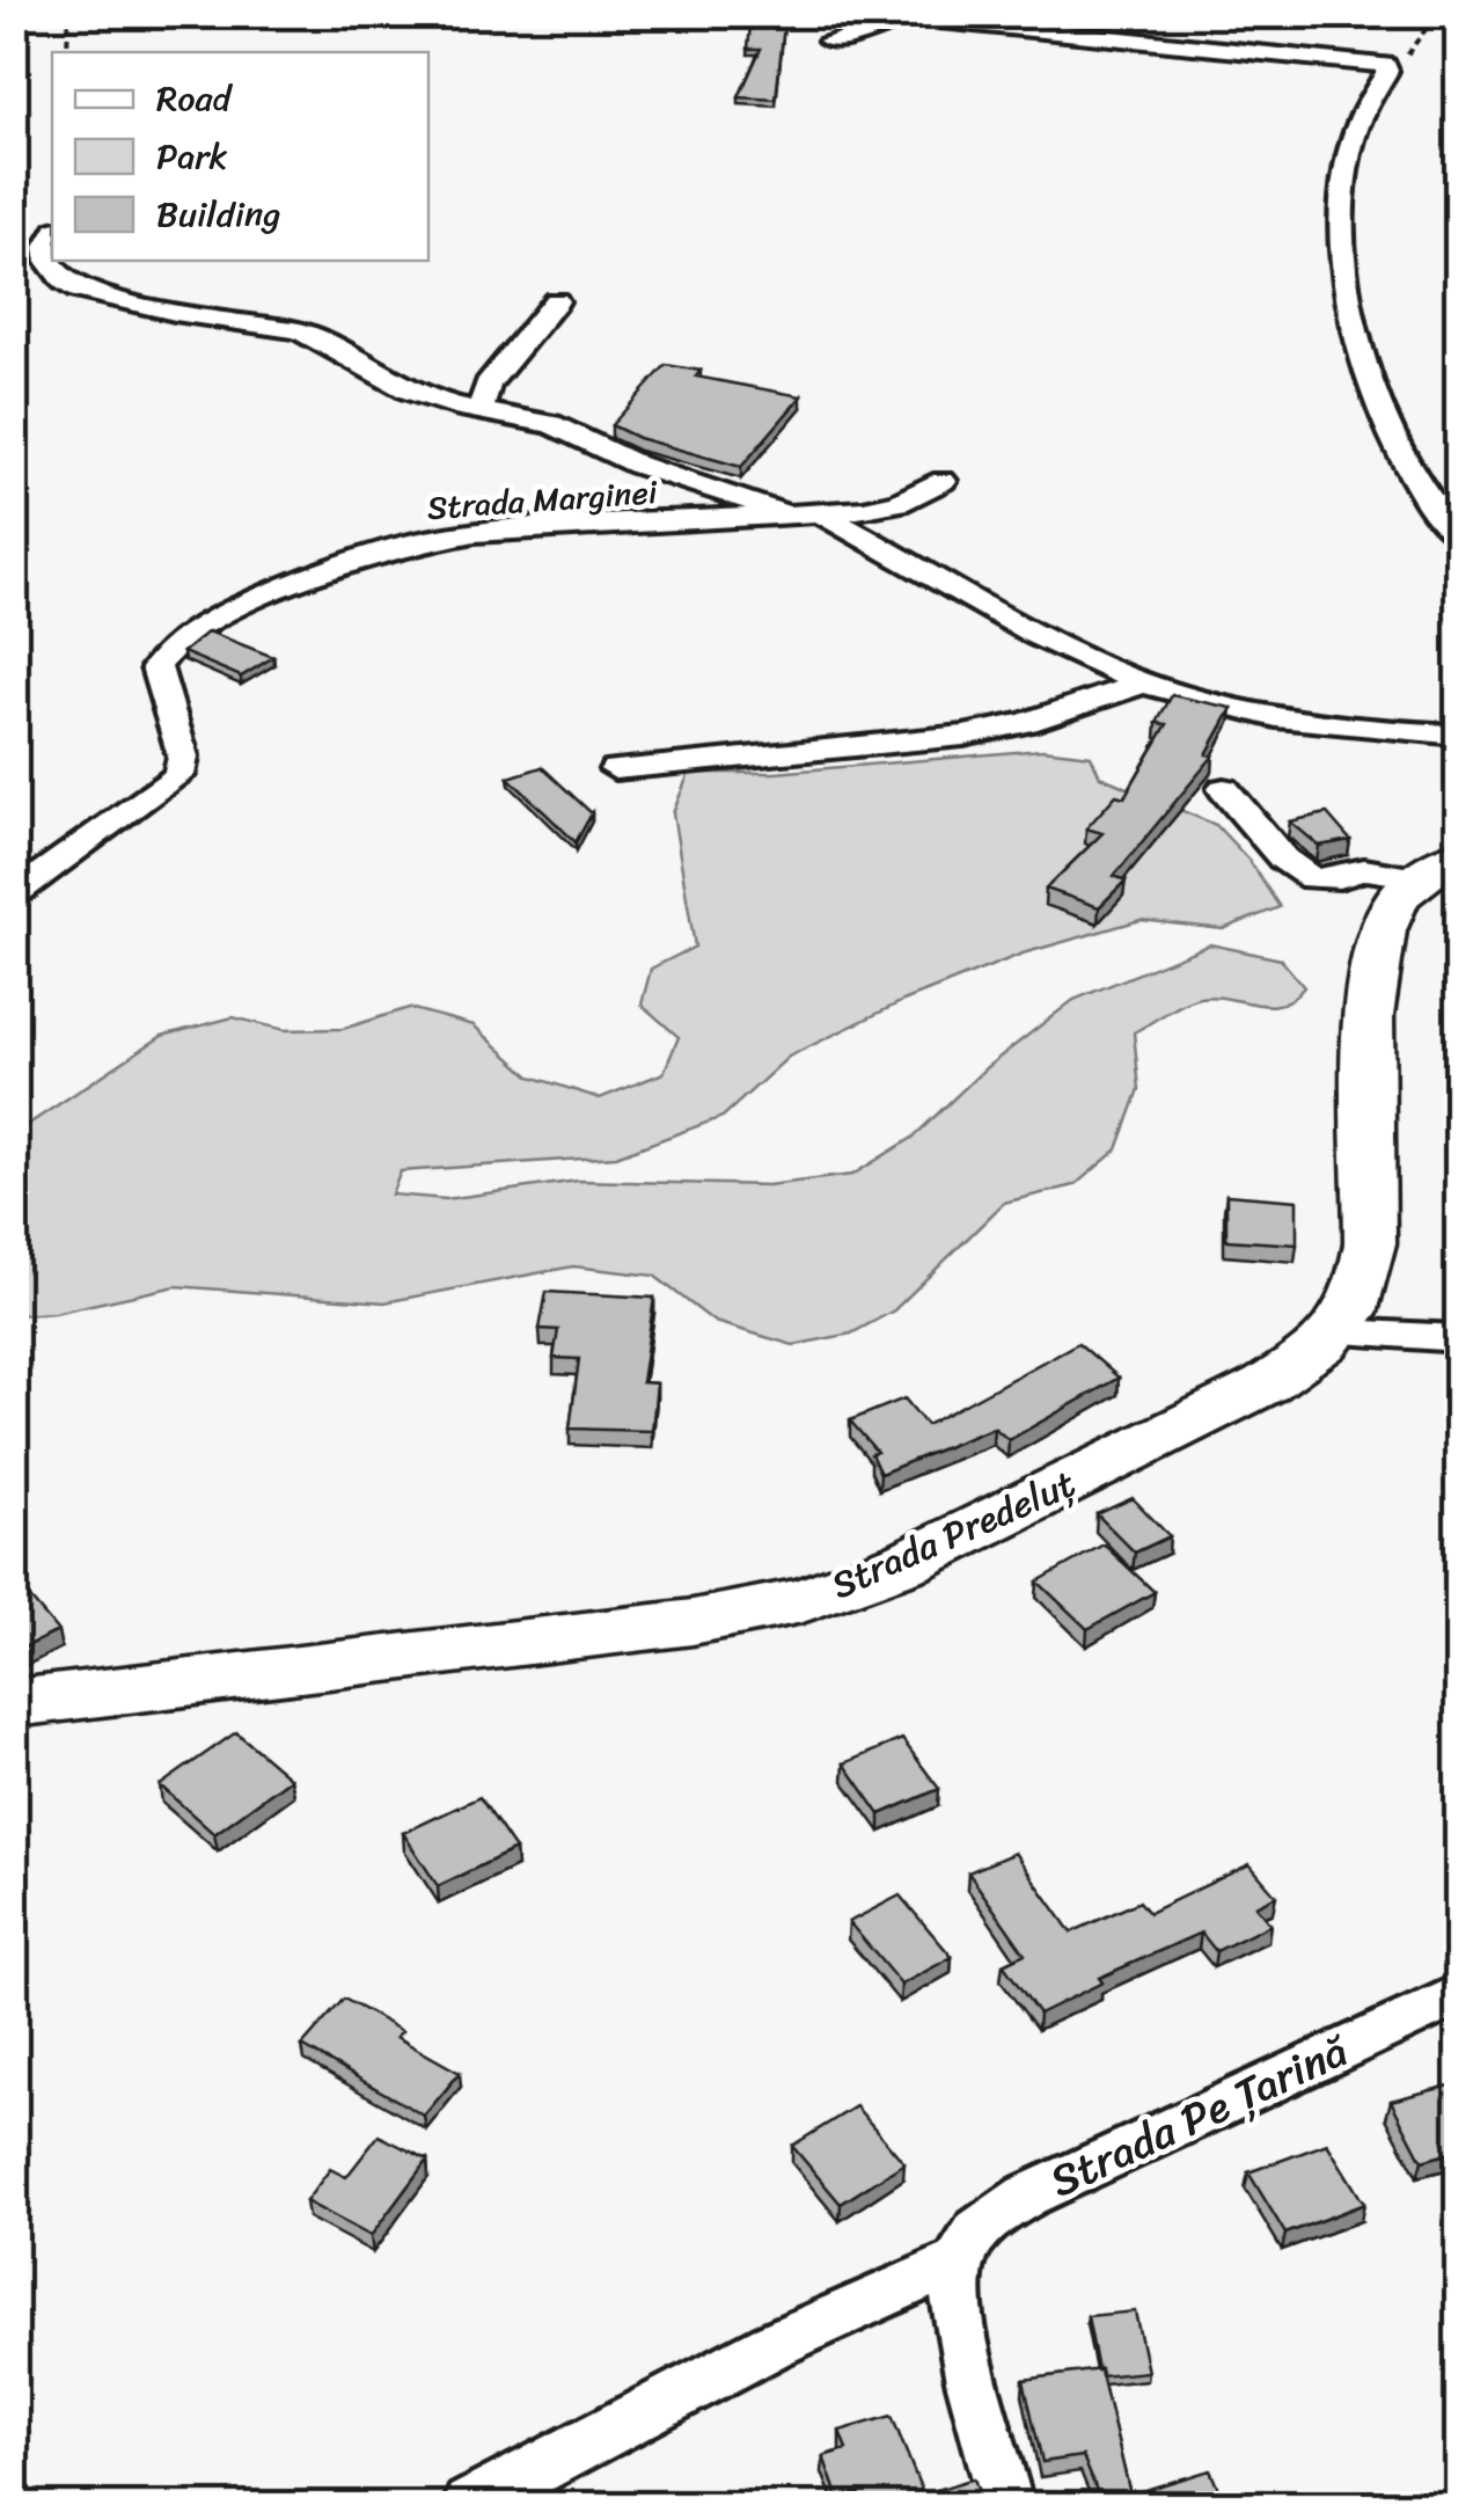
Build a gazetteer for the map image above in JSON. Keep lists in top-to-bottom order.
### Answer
{
  "streets": {
    "main road": ["Strada Predeluț"],
    "street": ["Strada Marginei", "Strada Pe Țarină"]
  },
  "legend": ["Road", "Park", "Building"]
}
